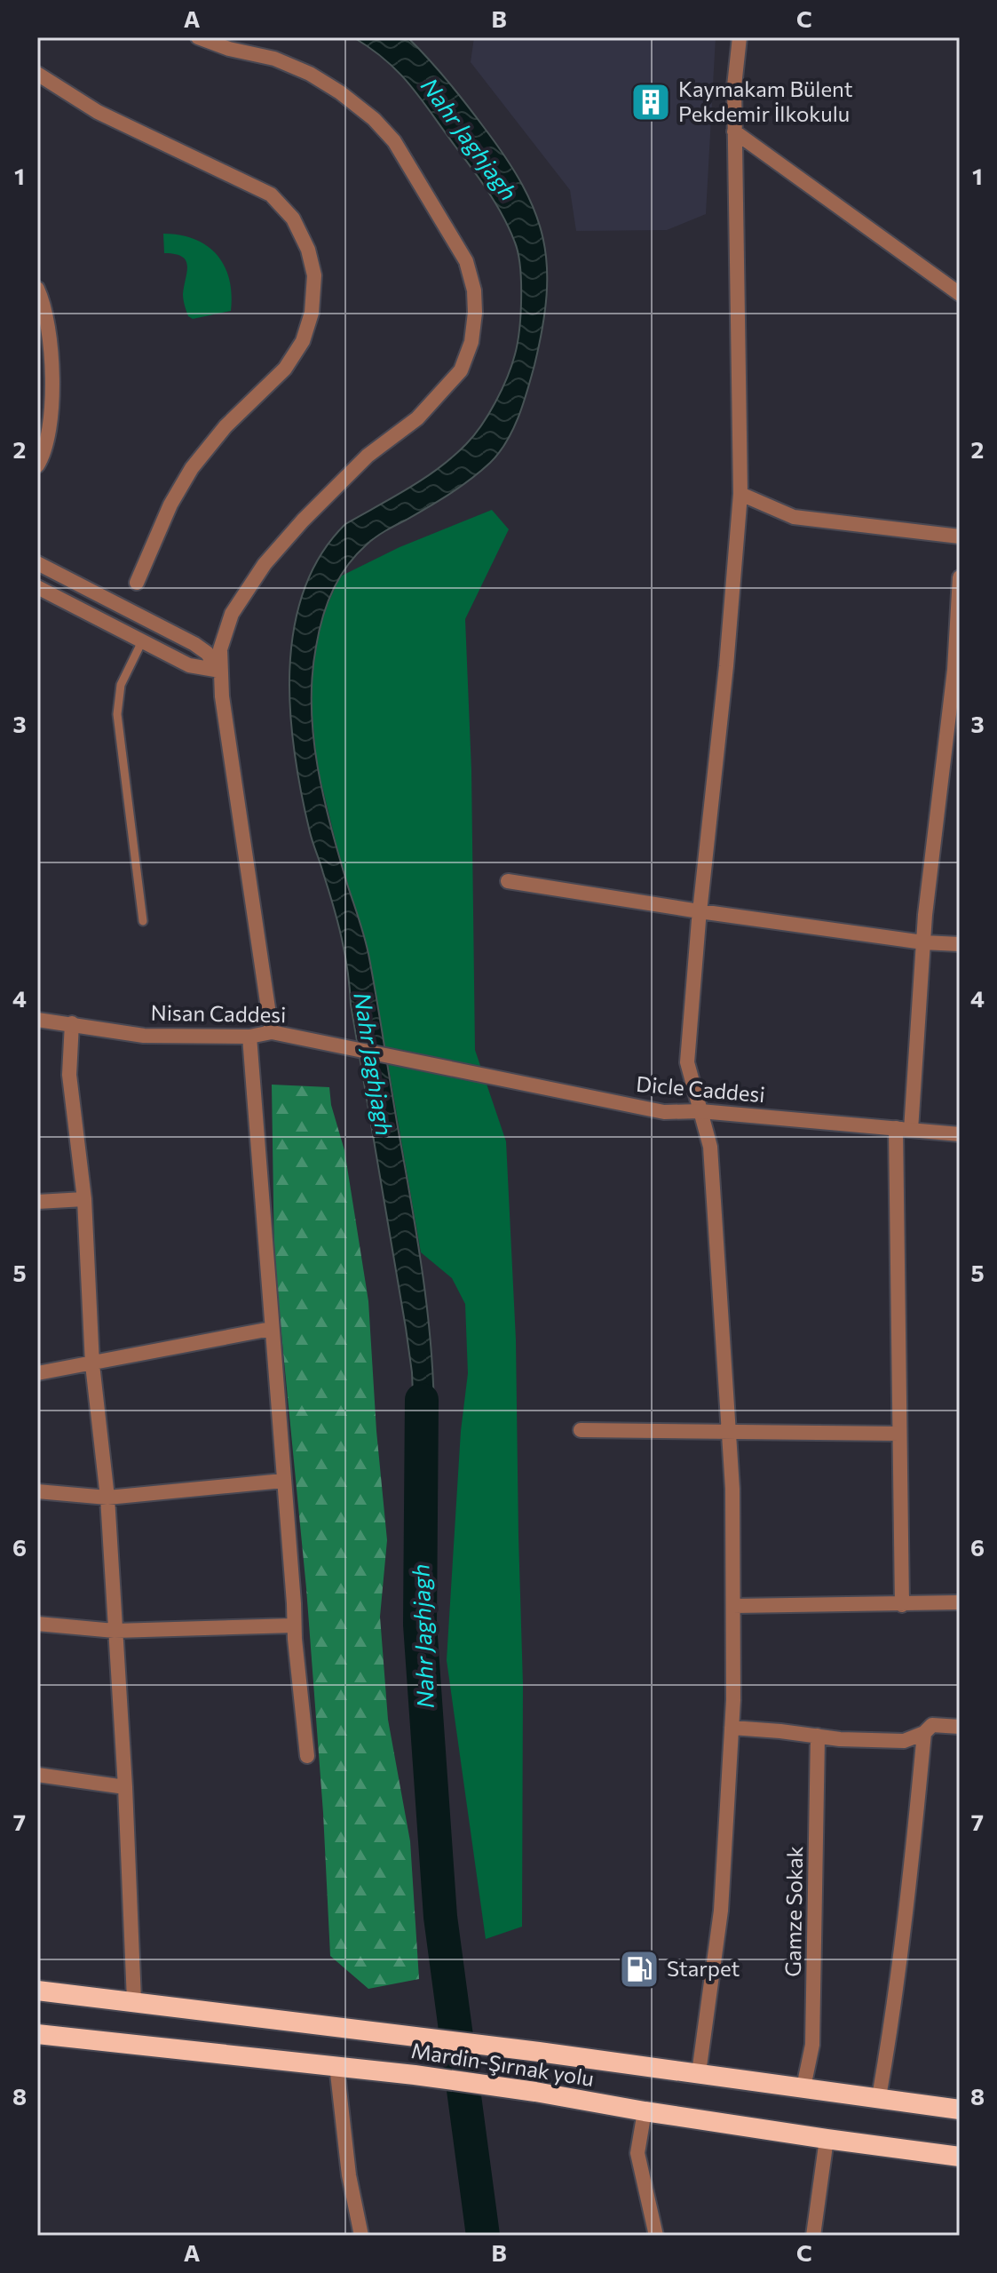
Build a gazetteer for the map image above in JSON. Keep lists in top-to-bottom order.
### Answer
{
  "streets": {
    "highway": ["Mardin-Şırnak yolu"],
    "street": ["Nisan Caddesi", "Dicle Caddesi", "Gamze Sokak"]
  },
  "crossings": [
    ["Nisan Caddesi", "Dicle Caddesi"],
    ["Gamze Sokak", "Mardin-Şırnak yolu"]
  ],
  "water": ["Nahr Jaghjagh"],
  "places": {
    "building": ["Kaymakam Bülent Pekdemir İlkokulu"],
    "fuel station": ["Starpet"]
  },
  "grid": {
    "columns": ["A", "B", "C"],
    "rows": [
      "1",
      "2",
      "3",
      "4",
      "5",
      "6",
      "7",
      "8"
    ]
  }
}
